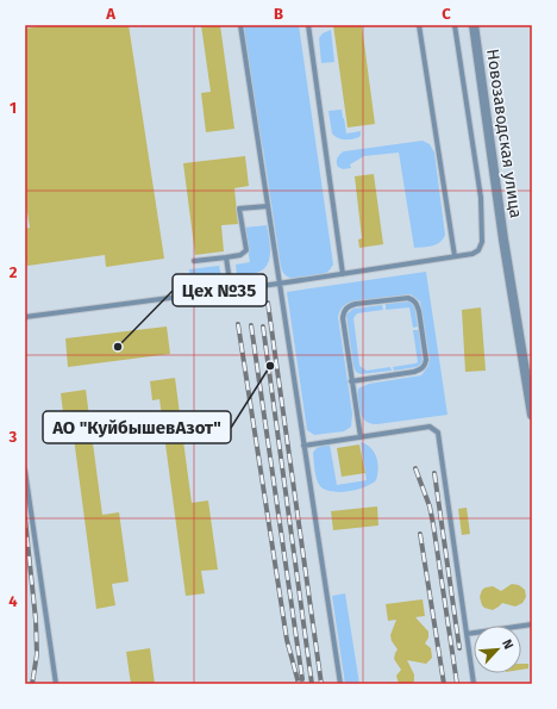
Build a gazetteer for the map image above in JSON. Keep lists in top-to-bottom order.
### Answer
{
  "streets": {
    "street": ["Новозаводская улица"]
  },
  "places": ["Цех №35", "АО \"КуйбышевАзот\""],
  "north": "top right",
  "grid": {
    "columns": ["A", "B", "C"],
    "rows": [
      "1",
      "2",
      "3",
      "4"
    ]
  }
}
